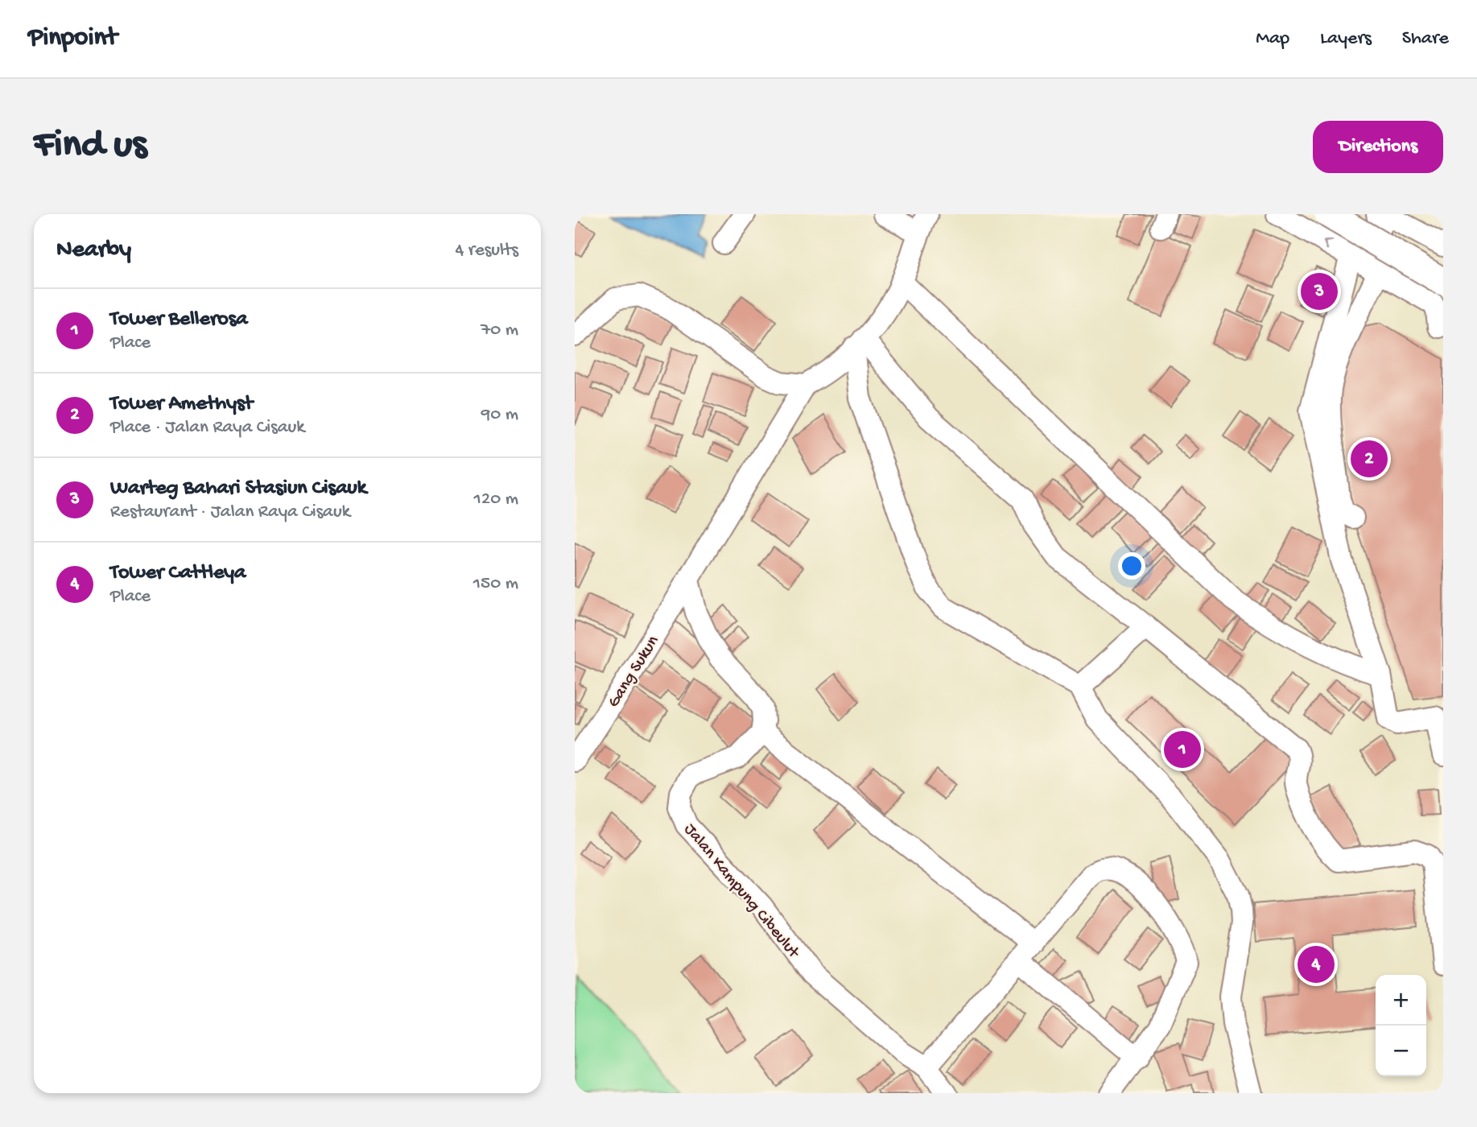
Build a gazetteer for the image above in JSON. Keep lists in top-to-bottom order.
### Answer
{
  "streets": {
    "street": ["Gang Sukun", "Jalan Kampung Cibeulut"]
  },
  "page": {
    "header": "Pinpoint",
    "nav": ["Map", "Layers", "Share"],
    "buttons": "Directions",
    "title": "Find us",
    "heading": ["Nearby", "4 results"],
    "pins": [
      "3",
      "2",
      "1",
      "4"
    ],
    "list": [
      {
        "mark": "1",
        "name": "Tower Bellerosa",
        "note": "Place",
        "value": "70 m"
      },
      {
        "mark": "2",
        "name": "Tower Amethyst",
        "note": "Place · Jalan Raya Cisauk",
        "value": "90 m"
      },
      {
        "mark": "3",
        "name": "Warteg Bahari Stasiun Cisauk",
        "note": "Restaurant · Jalan Raya Cisauk",
        "value": "120 m"
      },
      {
        "mark": "4",
        "name": "Tower Cattleya",
        "note": "Place",
        "value": "150 m"
      }
    ],
    "map_buttons": ["+", "−"]
  }
}
